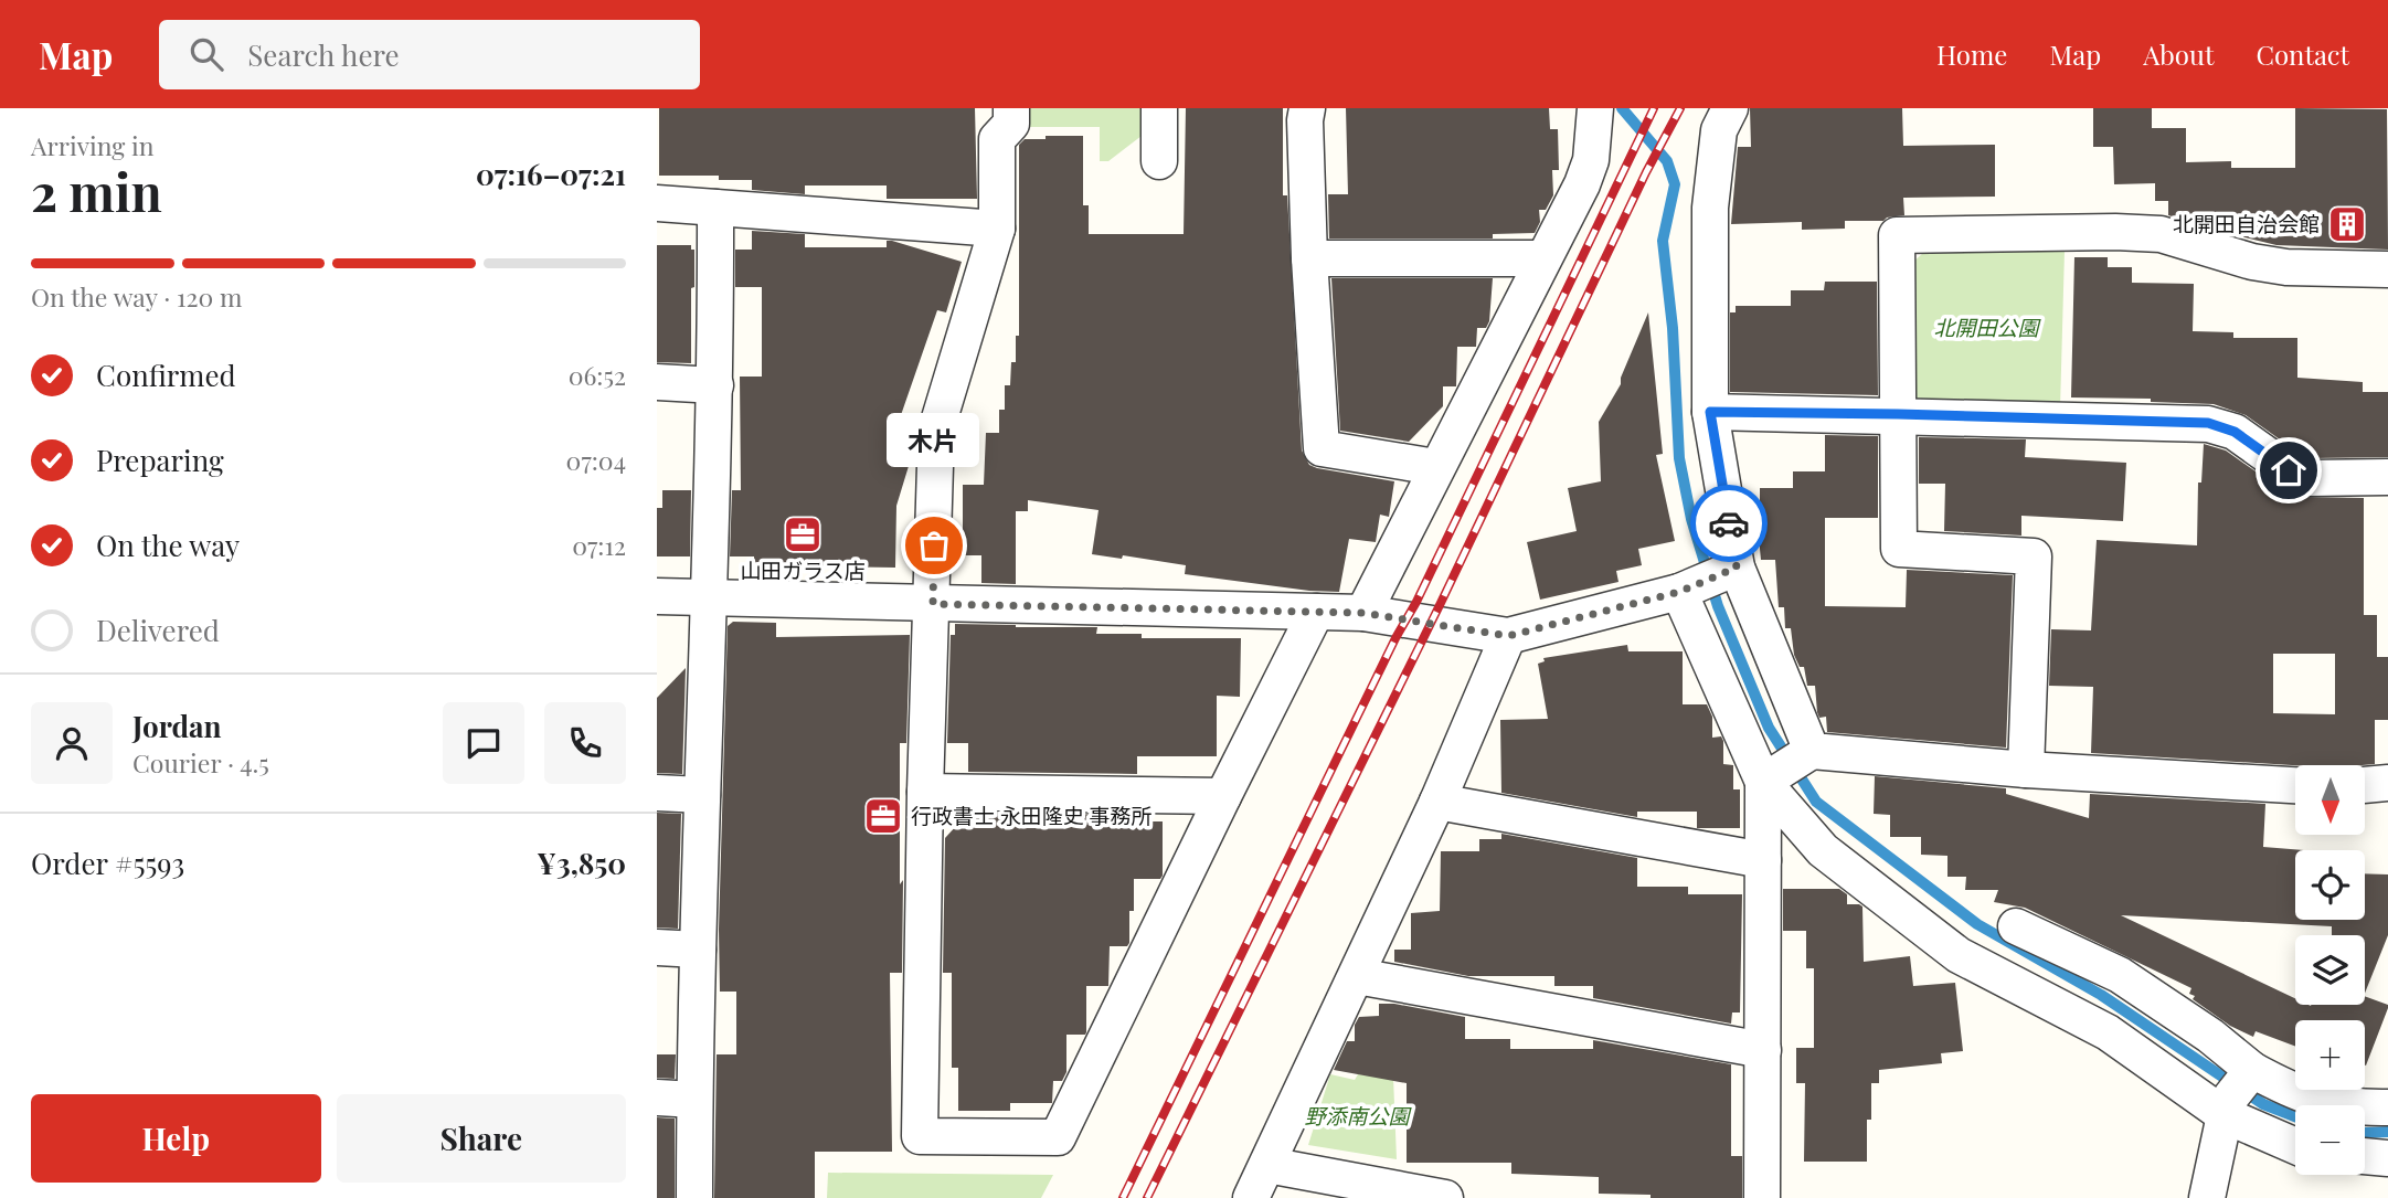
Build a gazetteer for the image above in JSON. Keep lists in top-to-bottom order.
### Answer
{
  "parks": ["北開田公園", "野添南公園"],
  "places": {
    "building": ["北開田自治会館"],
    "office": ["山田ガラス店", "行政書士 永田隆史 事務所"],
    "other": ["木片"]
  },
  "north": "bottom",
  "page": {
    "header": "Map",
    "search": "Search here",
    "nav": [
      "Home",
      "Map",
      "About",
      "Contact"
    ],
    "heading": ["2 min", "Arriving in", "07:16–07:21"],
    "panel": [
      "Jordan",
      "Courier · 4.5",
      "Order #5593",
      "¥3,850"
    ],
    "bar": "On the way · 120 m",
    "list": [
      ["Confirmed", "06:52"],
      ["Preparing", "07:04"],
      ["On the way", "07:12"],
      "Delivered"
    ],
    "bubble": "木片",
    "map_buttons": ["+", "−"],
    "buttons": ["Help", "Share"]
  }
}
